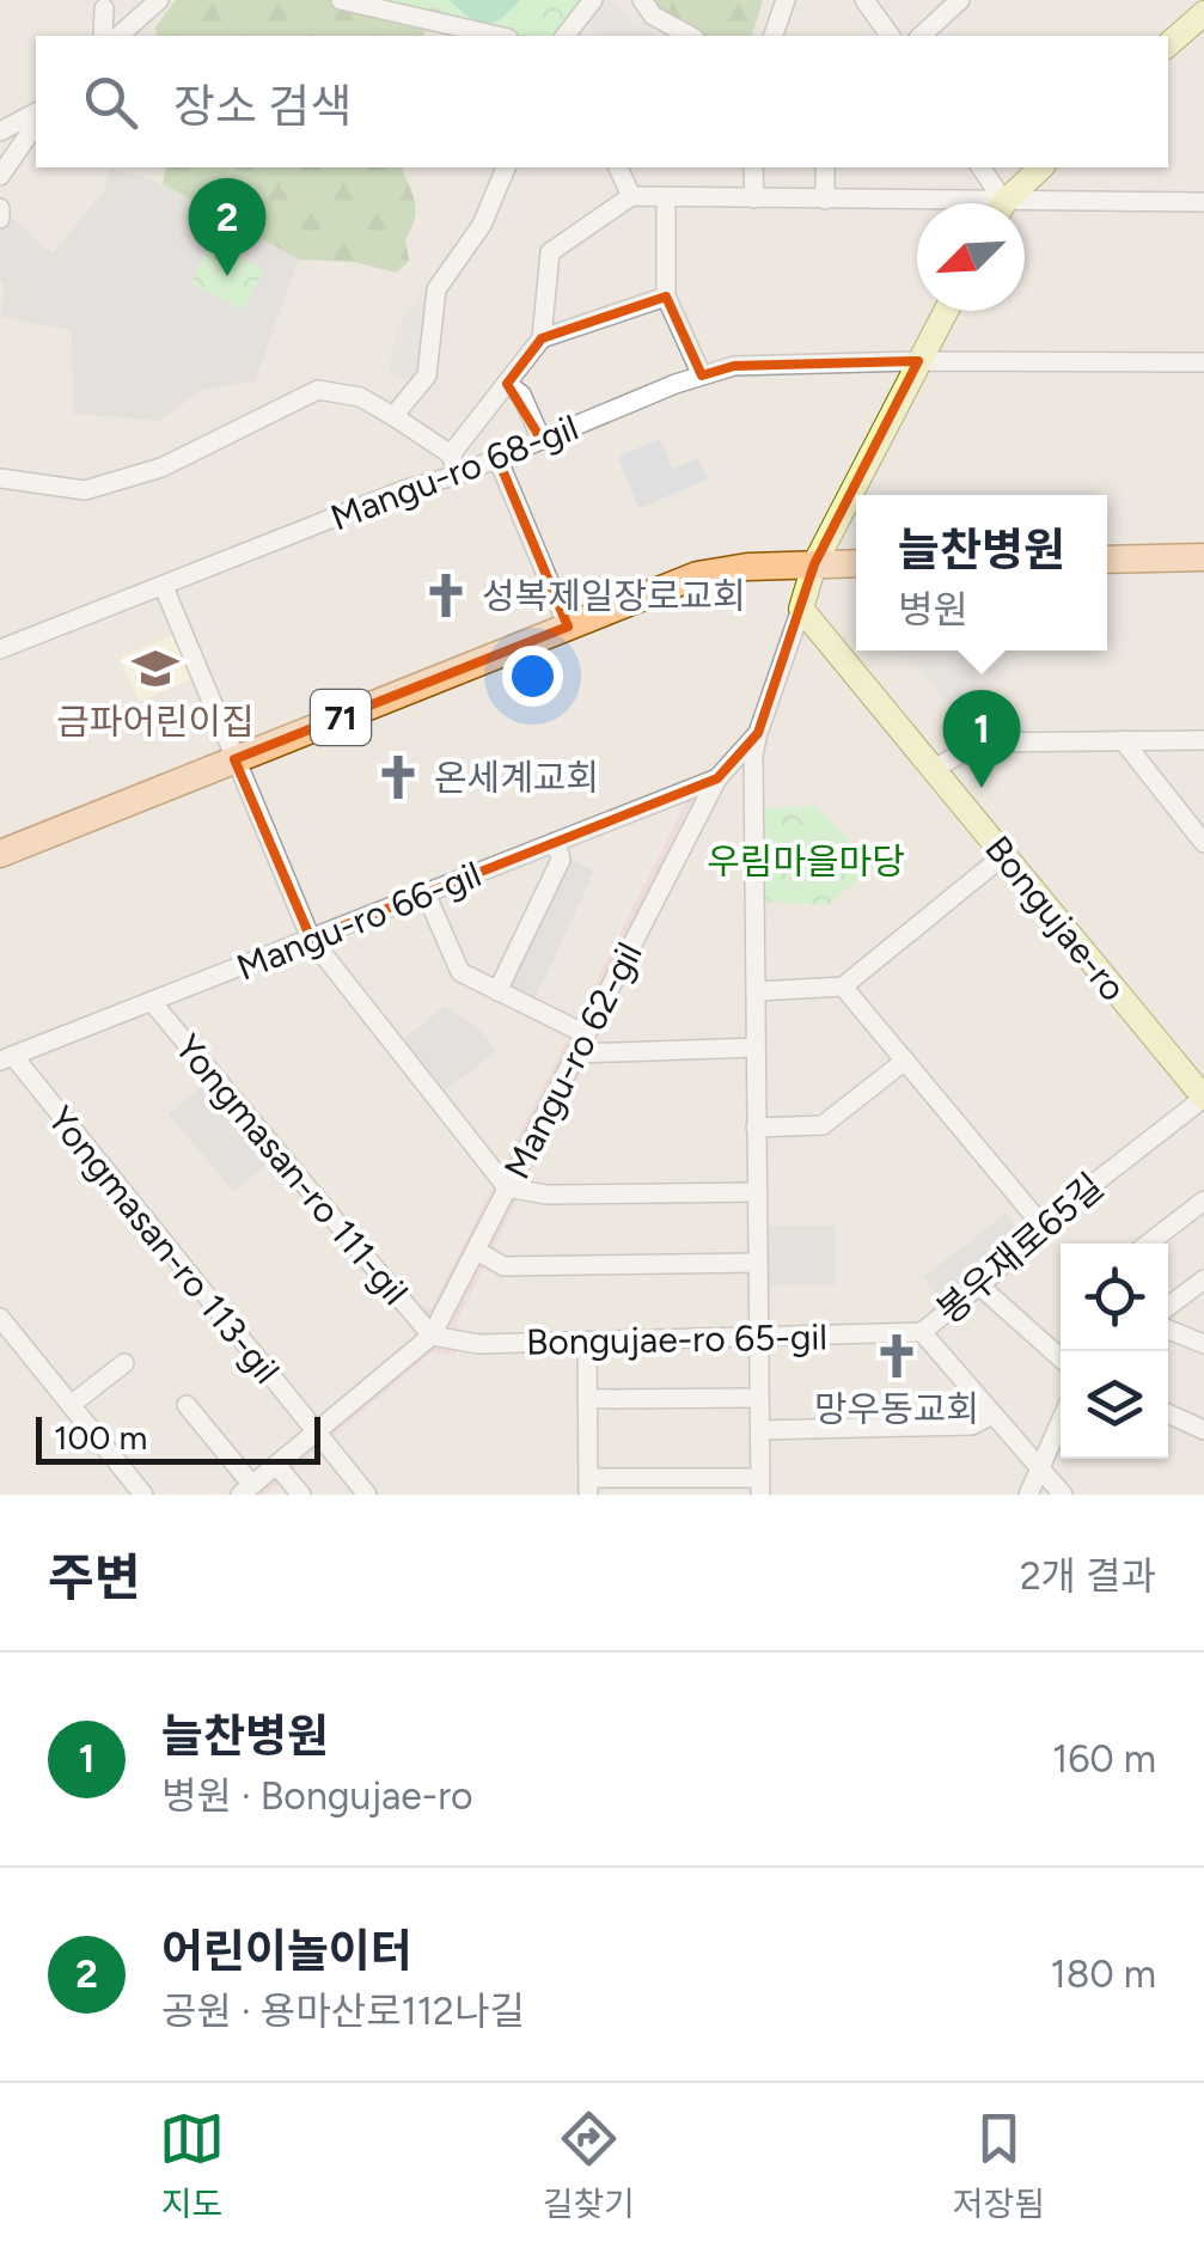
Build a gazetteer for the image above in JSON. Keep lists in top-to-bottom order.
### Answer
{
  "streets": {
    "main road": ["71"],
    "street": [
      "Mangu-ro 68-gil",
      "Bongujae-ro",
      "Mangu-ro 66-gil",
      "Mangu-ro 62-gil",
      "Yongmasan-ro 111-gil",
      "Yongmasan-ro 113-gil",
      "봉우재로65길",
      "Bongujae-ro 65-gil"
    ]
  },
  "crossings": [
    ["Bongujae-ro", "Mangu-ro 62-gil"],
    ["Bongujae-ro", "봉우재로65길"],
    ["Mangu-ro 66-gil", "Mangu-ro 62-gil"],
    ["Mangu-ro 66-gil", "Yongmasan-ro 111-gil"],
    ["Mangu-ro 66-gil", "Yongmasan-ro 113-gil"],
    ["Mangu-ro 62-gil", "Yongmasan-ro 111-gil"],
    ["Mangu-ro 62-gil", "Yongmasan-ro 113-gil"],
    ["Mangu-ro 62-gil", "Bongujae-ro 65-gil"],
    ["Yongmasan-ro 111-gil", "Bongujae-ro 65-gil"],
    ["봉우재로65길", "Bongujae-ro 65-gil"]
  ],
  "parks": ["우림마을마당"],
  "places": {
    "church": ["성복제일장로교회", "온세계교회", "망우동교회"],
    "school or university": ["금파어린이집"]
  },
  "scale_bar": "100 m",
  "north": "bottom left",
  "page": {
    "search": "장소 검색",
    "pins": ["2", "1"],
    "popup": ["늘찬병원", "병원"],
    "scale": "100 m",
    "heading": ["주변", "2개 결과"],
    "list": [
      {
        "mark": "1",
        "name": "늘찬병원",
        "note": "병원 · Bongujae-ro",
        "value": "160 m"
      },
      {
        "mark": "2",
        "name": "어린이놀이터",
        "note": "공원 · 용마산로112나길",
        "value": "180 m"
      }
    ],
    "nav": ["지도", "길찾기", "저장됨"]
  }
}
